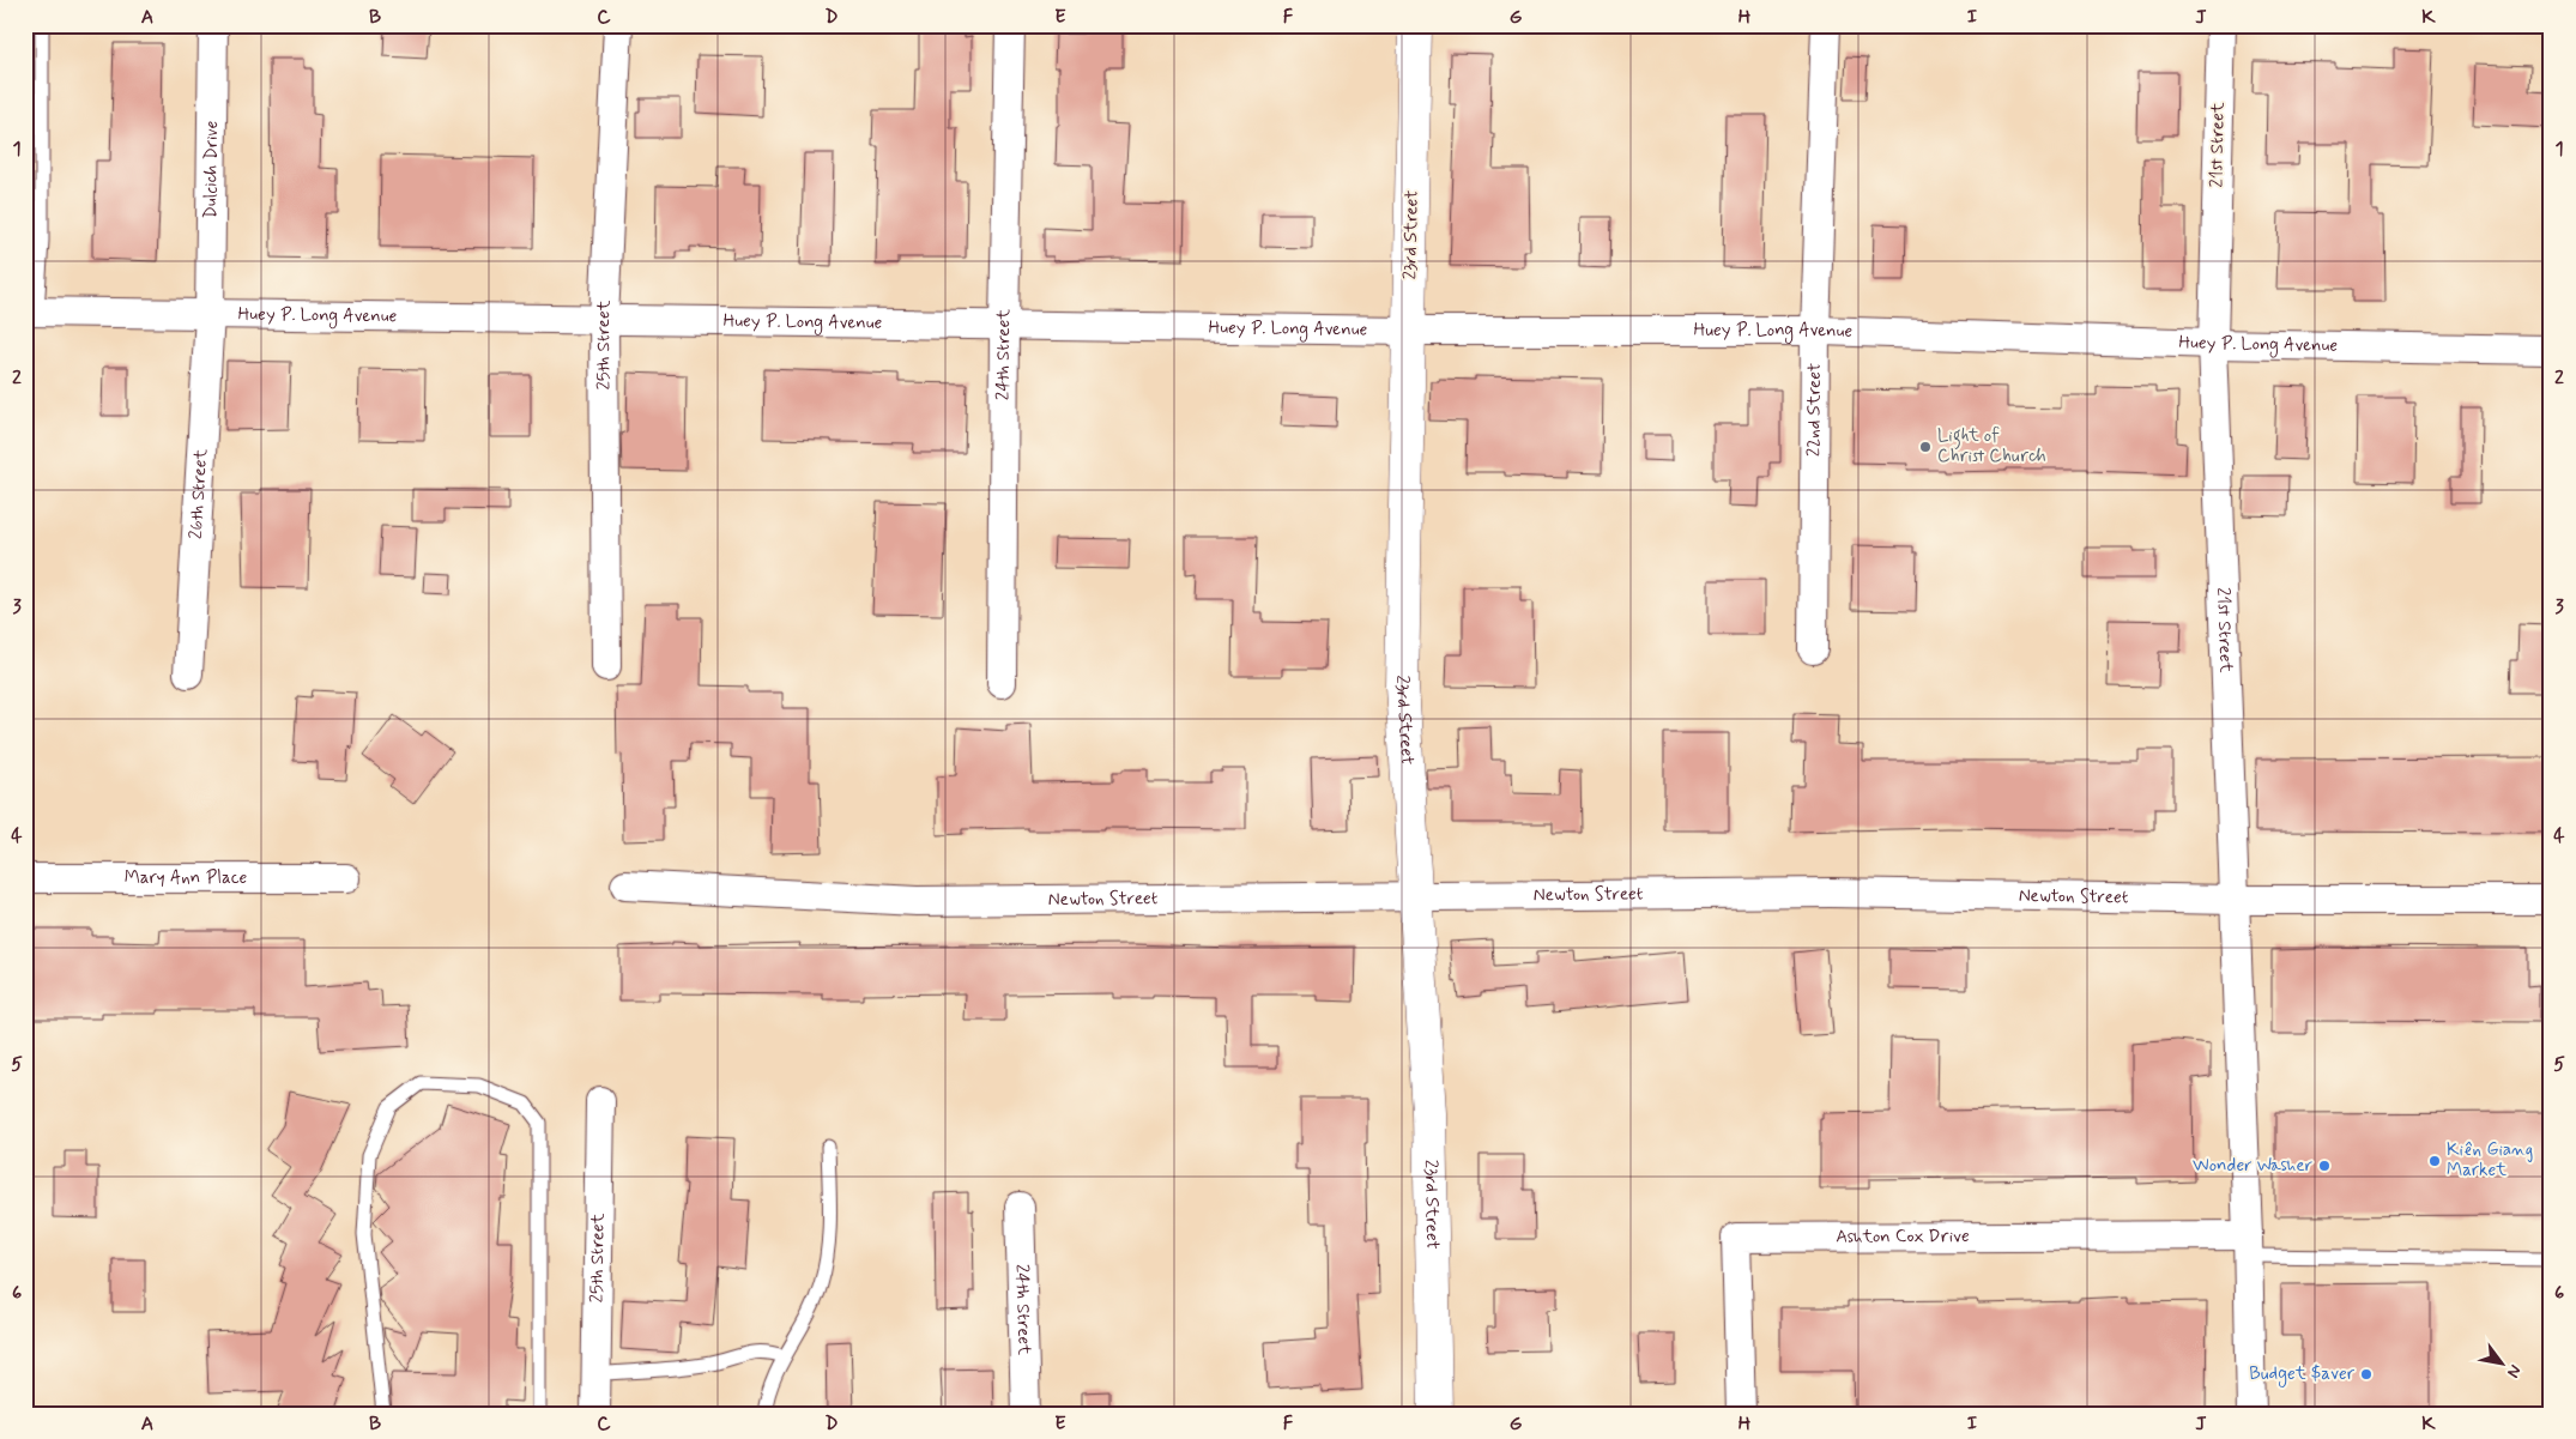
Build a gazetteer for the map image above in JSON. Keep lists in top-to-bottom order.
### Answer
{
  "streets": {
    "street": [
      "21st Street",
      "Dulcich Drive",
      "23rd Street",
      "Huey P. Long Avenue",
      "25th Street",
      "24th Street",
      "22nd Street",
      "26th Street",
      "Mary Ann Place",
      "Newton Street",
      "Ashton Cox Drive"
    ]
  },
  "crossings": [
    ["21st Street", "Huey P. Long Avenue"],
    ["21st Street", "Newton Street"],
    ["21st Street", "Ashton Cox Drive"],
    ["Dulcich Drive", "Huey P. Long Avenue"],
    ["Dulcich Drive", "26th Street"],
    ["23rd Street", "Huey P. Long Avenue"],
    ["23rd Street", "Newton Street"],
    ["Huey P. Long Avenue", "25th Street"],
    ["Huey P. Long Avenue", "24th Street"],
    ["Huey P. Long Avenue", "22nd Street"],
    ["Huey P. Long Avenue", "26th Street"]
  ],
  "places": [
    "Light of Christ Church",
    "Kiên Giang Market",
    "Wonder Washer",
    "Budget $aver"
  ],
  "north": "bottom right",
  "grid": {
    "columns": [
      "A",
      "B",
      "C",
      "D",
      "E",
      "F",
      "G",
      "H",
      "I",
      "J",
      "K"
    ],
    "rows": [
      "1",
      "2",
      "3",
      "4",
      "5",
      "6"
    ]
  }
}
